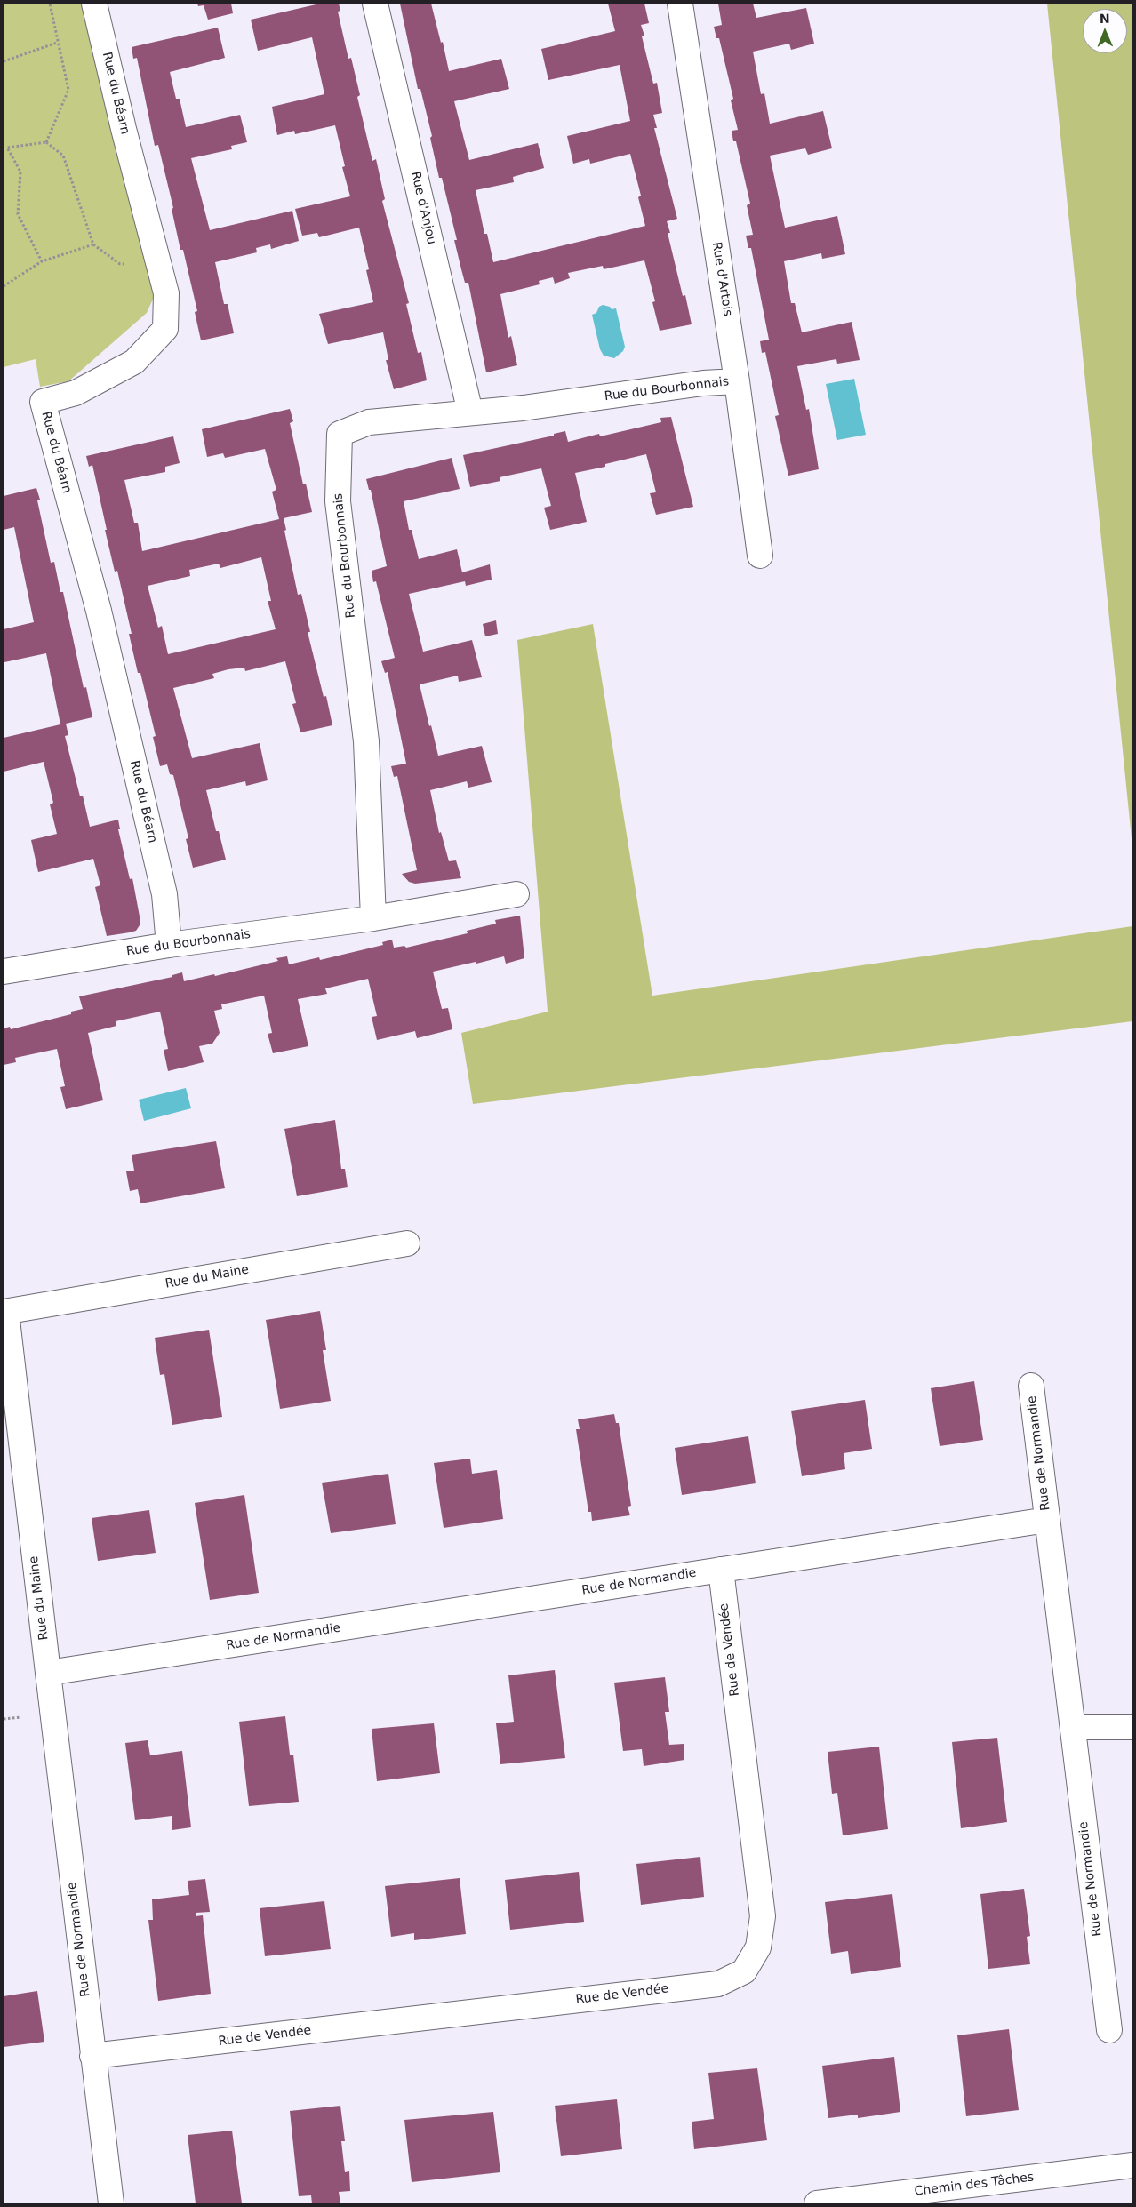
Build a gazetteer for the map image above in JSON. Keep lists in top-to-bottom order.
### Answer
{
  "streets": {
    "street": [
      "Rue du Béarn",
      "Rue d'Anjou",
      "Rue d'Artois",
      "Rue du Bourbonnais",
      "Rue du Maine",
      "Rue de Normandie",
      "Rue de Vendée",
      "Chemin des Tâches"
    ]
  },
  "crossings": [
    ["Rue du Béarn", "Rue du Bourbonnais"],
    ["Rue d'Anjou", "Rue du Bourbonnais"],
    ["Rue d'Artois", "Rue du Bourbonnais"],
    ["Rue du Maine", "Rue de Normandie"],
    ["Rue de Normandie", "Rue de Vendée"]
  ],
  "north": "top"
}
